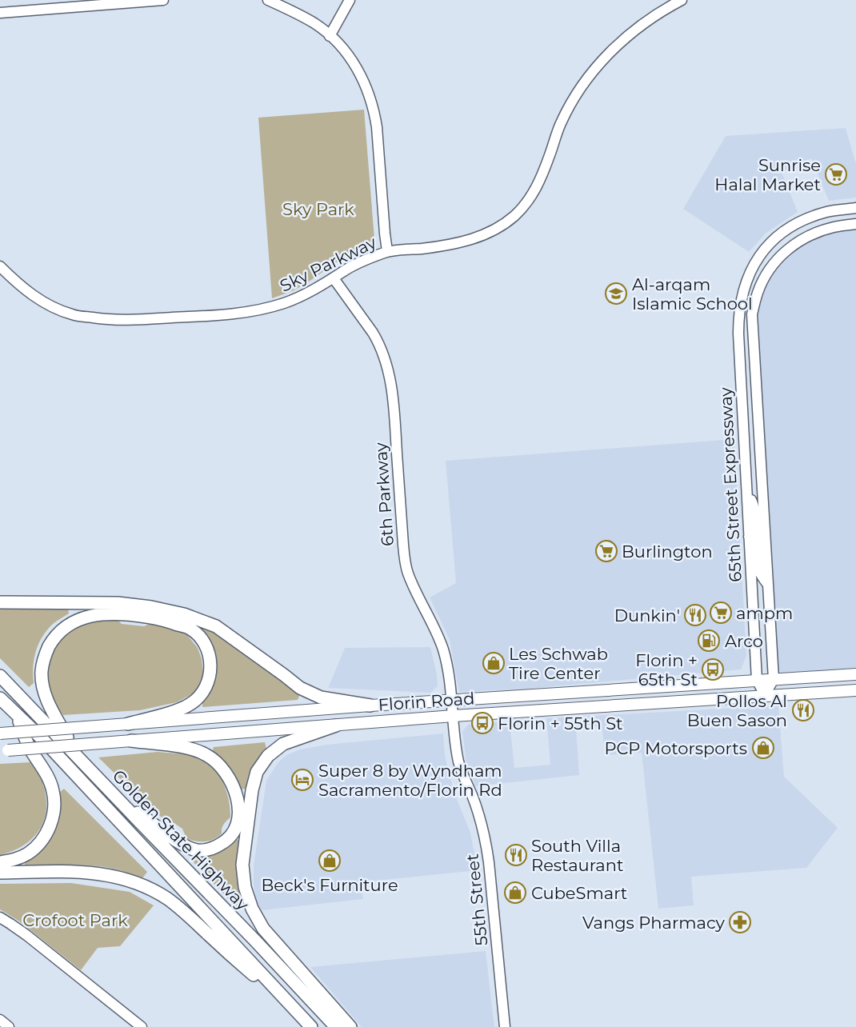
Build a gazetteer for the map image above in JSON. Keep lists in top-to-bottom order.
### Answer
{
  "streets": {
    "highway": ["Golden State Highway"],
    "main road": ["Florin Road"],
    "street": [
      "Sky Parkway",
      "65th Street Expressway",
      "6th Parkway",
      "55th Street"
    ]
  },
  "crossings": [
    ["Sky Parkway", "6th Parkway"],
    ["65th Street Expressway", "Florin Road"],
    ["6th Parkway", "Florin Road"],
    ["6th Parkway", "55th Street"],
    ["Florin Road", "55th Street"]
  ],
  "parks": ["Sky Park", "Crofoot Park"],
  "places": {
    "supermarket": ["Sunrise Halal Market", "Burlington", "ampm"],
    "school or university": ["Al-arqam Islamic School"],
    "restaurant": ["Dunkin'", "Pollos Al Buen Sason", "South Villa Restaurant"],
    "fuel station": ["Arco"],
    "shop": [
      "Les Schwab Tire Center",
      "PCP Motorsports",
      "Beck's Furniture",
      "CubeSmart"
    ],
    "bus stop": ["Florin + 65th St", "Florin + 55th St"],
    "hotel": ["Super 8 by Wyndham Sacramento/Florin Rd"],
    "pharmacy": ["Vangs Pharmacy"]
  }
}
